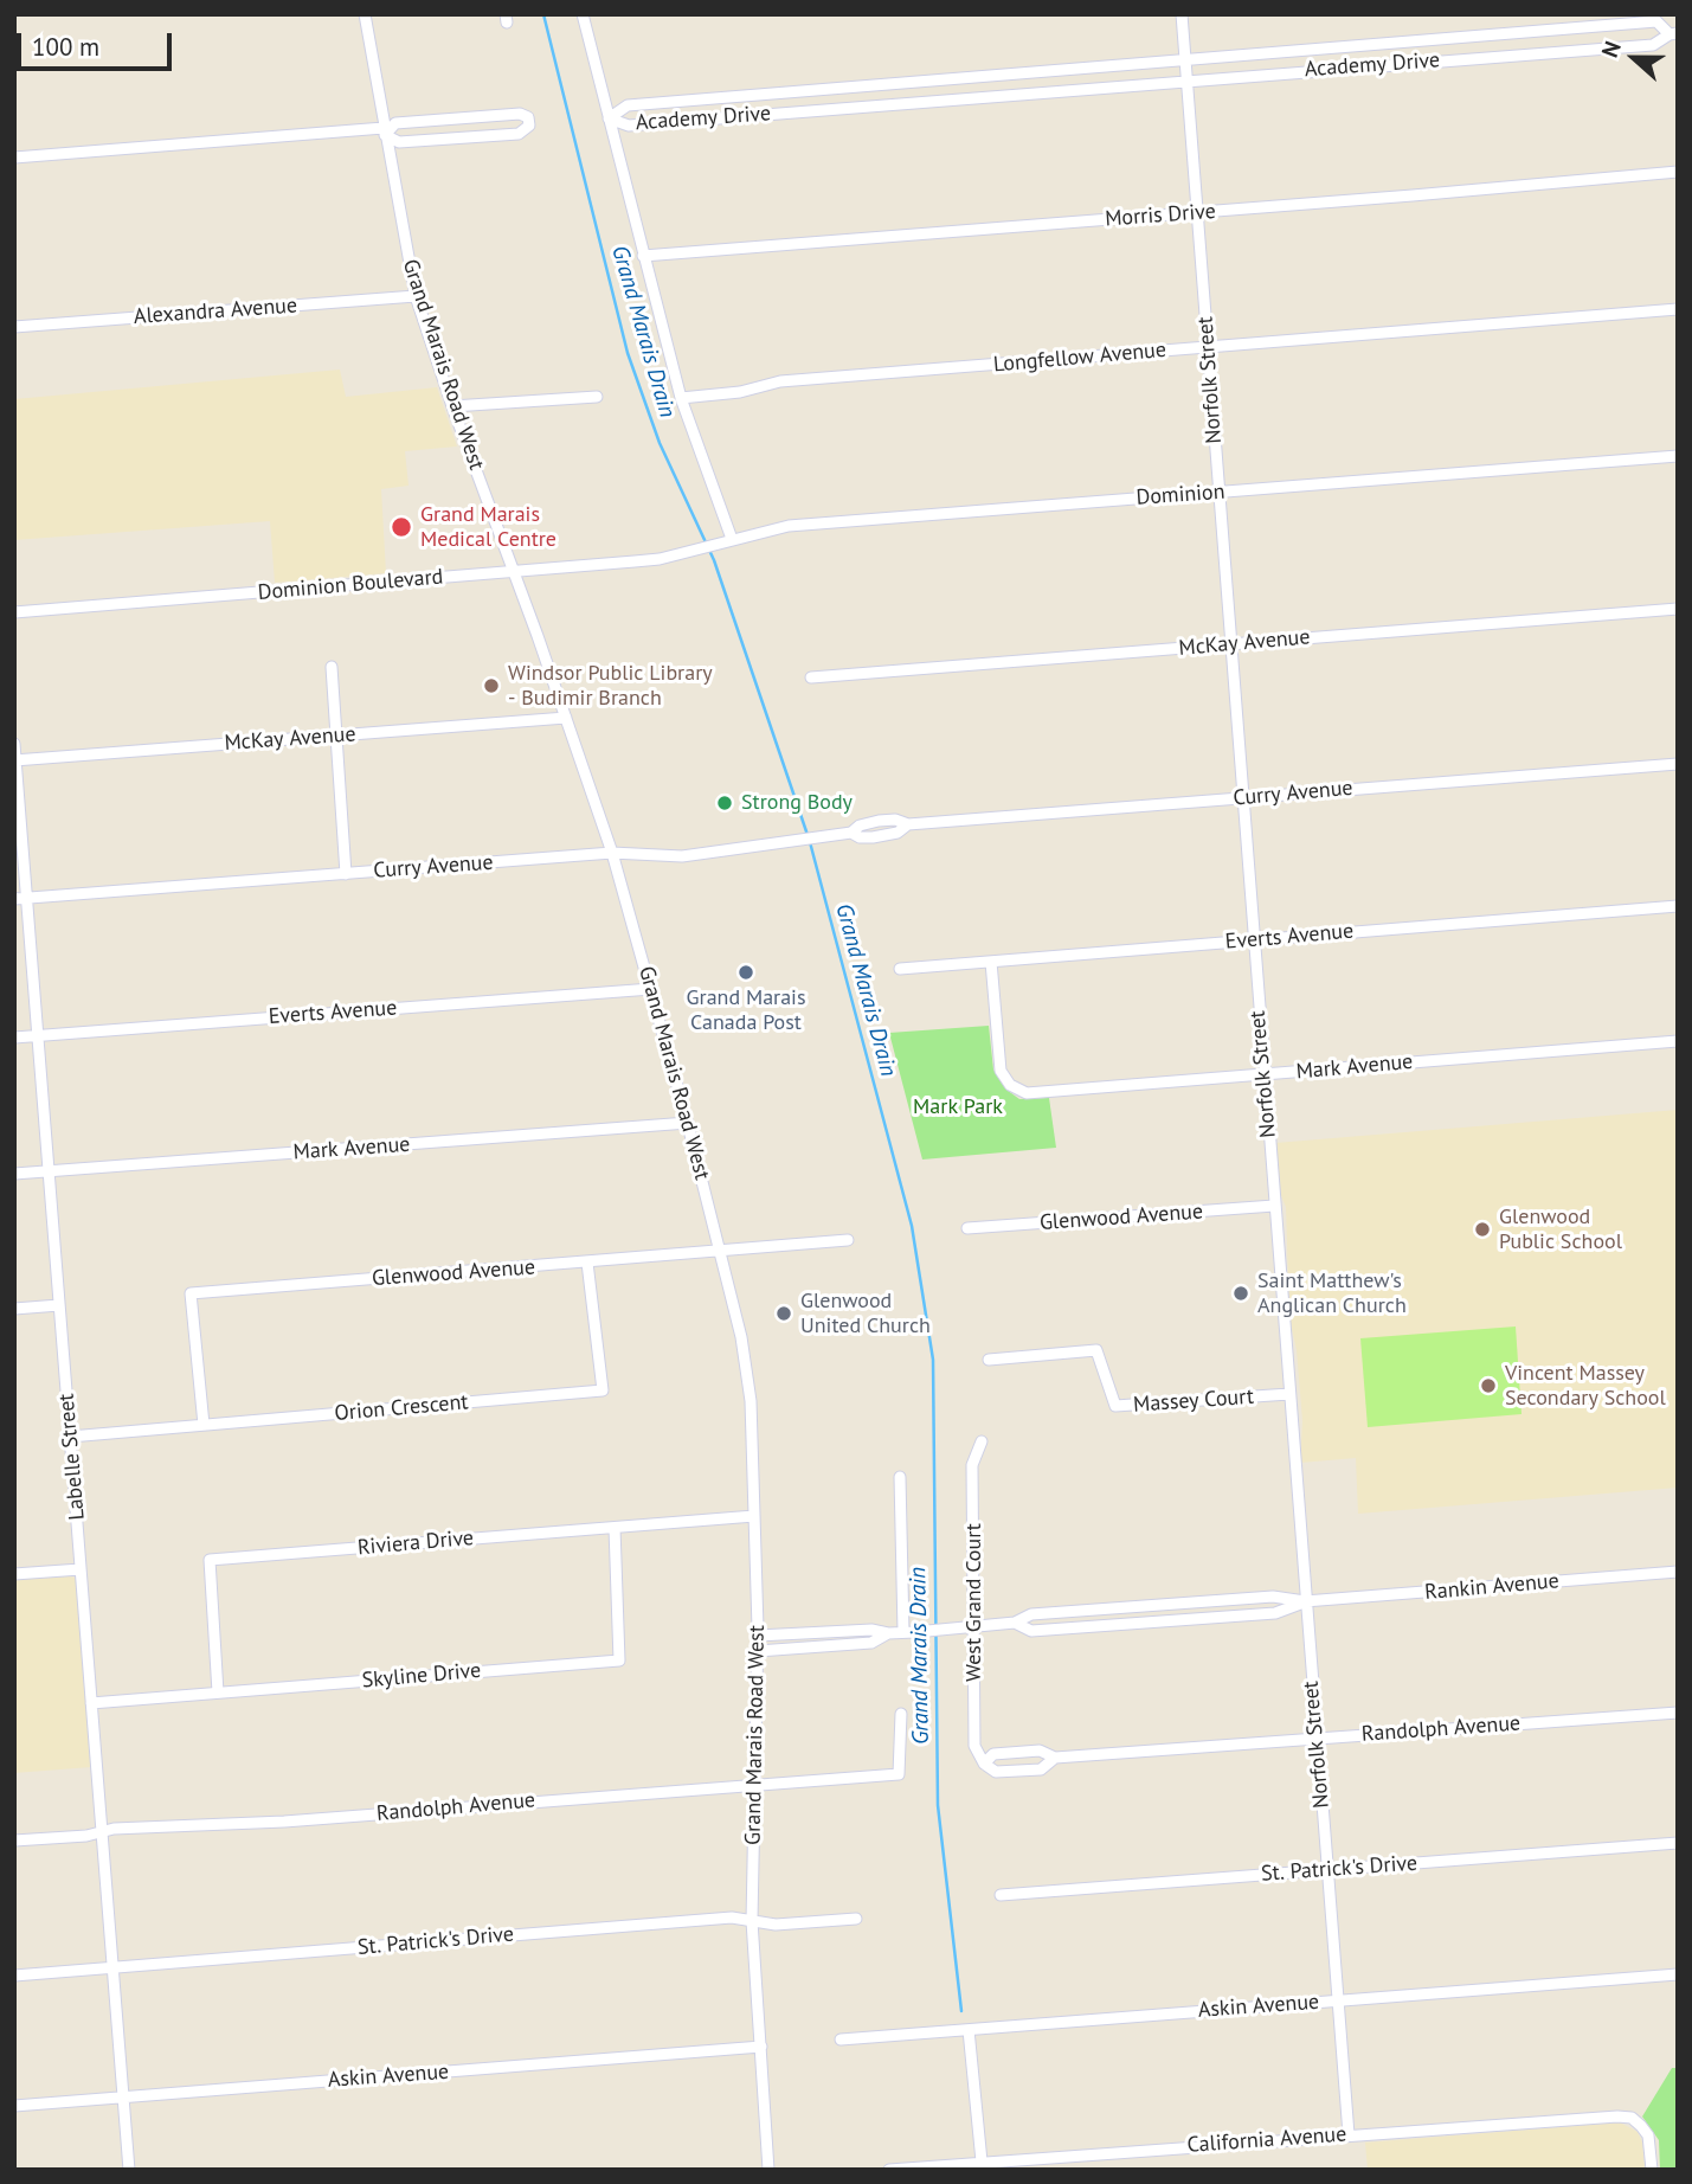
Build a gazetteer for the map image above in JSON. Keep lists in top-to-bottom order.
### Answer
{
  "streets": {
    "street": [
      "Academy Drive",
      "Morris Drive",
      "Alexandra Avenue",
      "Longfellow Avenue",
      "Grand Marais Road West",
      "Norfolk Street",
      "Dominion",
      "Dominion Boulevard",
      "McKay Avenue",
      "Curry Avenue",
      "Everts Avenue",
      "Mark Avenue",
      "Glenwood Avenue",
      "Massey Court",
      "Orion Crescent",
      "Labelle Street",
      "Riviera Drive",
      "Rankin Avenue",
      "West Grand Court",
      "Skyline Drive",
      "Randolph Avenue",
      "St. Patrick's Drive",
      "Askin Avenue",
      "California Avenue"
    ]
  },
  "crossings": [
    ["Academy Drive", "Norfolk Street"],
    ["Morris Drive", "Norfolk Street"],
    ["Alexandra Avenue", "Grand Marais Road West"],
    ["Longfellow Avenue", "Norfolk Street"],
    ["Grand Marais Road West", "Dominion Boulevard"],
    ["Grand Marais Road West", "McKay Avenue"],
    ["Grand Marais Road West", "Curry Avenue"],
    ["Grand Marais Road West", "Everts Avenue"],
    ["Grand Marais Road West", "Mark Avenue"],
    ["Grand Marais Road West", "Glenwood Avenue"],
    ["Grand Marais Road West", "Riviera Drive"],
    ["Grand Marais Road West", "Rankin Avenue"],
    ["Grand Marais Road West", "Randolph Avenue"],
    ["Grand Marais Road West", "St. Patrick's Drive"],
    ["Grand Marais Road West", "Askin Avenue"],
    ["Norfolk Street", "Dominion"],
    ["Norfolk Street", "McKay Avenue"],
    ["Norfolk Street", "Curry Avenue"],
    ["Norfolk Street", "Everts Avenue"],
    ["Norfolk Street", "Mark Avenue"],
    ["Norfolk Street", "Glenwood Avenue"],
    ["Norfolk Street", "Massey Court"],
    ["Norfolk Street", "Rankin Avenue"],
    ["Norfolk Street", "Randolph Avenue"],
    ["Norfolk Street", "St. Patrick's Drive"],
    ["Norfolk Street", "Askin Avenue"],
    ["Norfolk Street", "California Avenue"],
    ["Dominion", "Dominion Boulevard"],
    ["McKay Avenue", "Labelle Street"],
    ["Curry Avenue", "Labelle Street"],
    ["Everts Avenue", "Mark Avenue"],
    ["Everts Avenue", "Labelle Street"],
    ["Mark Avenue", "Labelle Street"],
    ["Glenwood Avenue", "Orion Crescent"],
    ["Orion Crescent", "Labelle Street"],
    ["Labelle Street", "Skyline Drive"],
    ["Labelle Street", "Randolph Avenue"],
    ["Labelle Street", "St. Patrick's Drive"],
    ["Labelle Street", "Askin Avenue"],
    ["Riviera Drive", "Skyline Drive"],
    ["Rankin Avenue", "West Grand Court"],
    ["West Grand Court", "Randolph Avenue"]
  ],
  "water": ["Grand Marais Drain"],
  "parks": ["Mark Park"],
  "places": [
    "Grand Marais Medical Centre",
    "Windsor Public Library - Budimir Branch",
    "Strong Body",
    "Grand Marais Canada Post",
    "Glenwood Public School",
    "Saint Matthew's Anglican Church",
    "Glenwood United Church",
    "Vincent Massey Secondary School"
  ],
  "scale_bar": "100 m",
  "north": "left"
}
